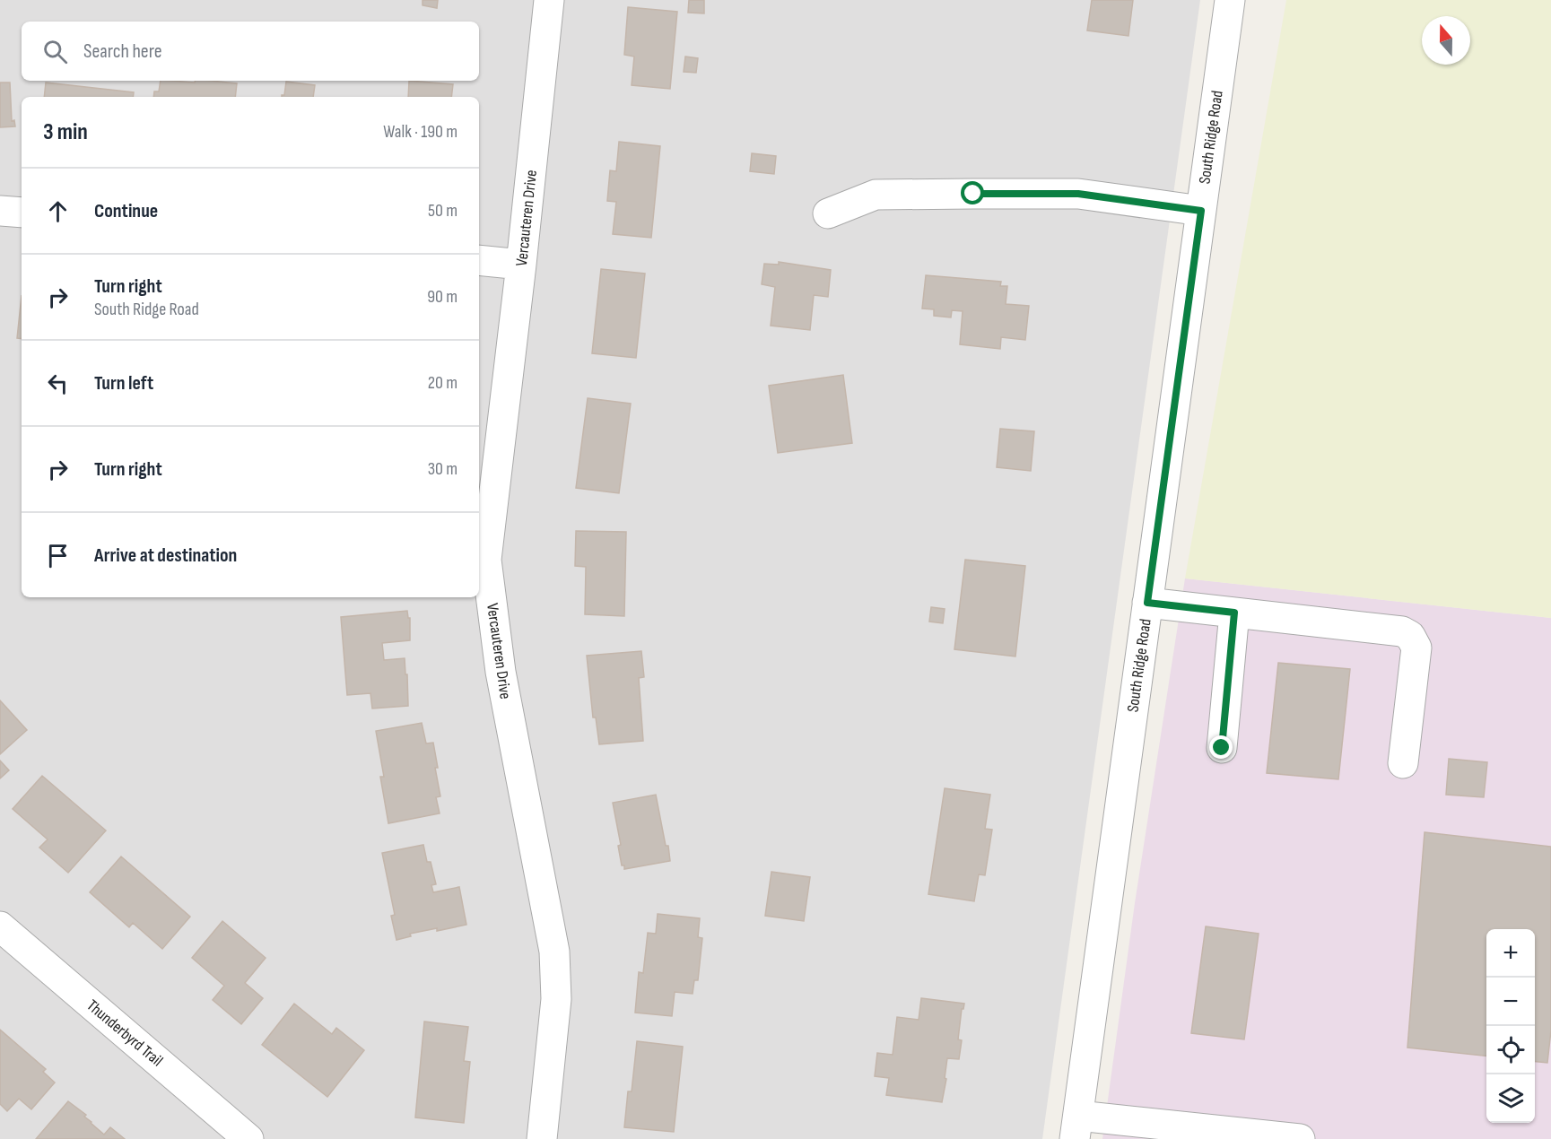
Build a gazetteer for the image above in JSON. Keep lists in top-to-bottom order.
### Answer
{
  "streets": {
    "street": ["South Ridge Road", "Vercauteren Drive", "Thunderbyrd Trail"]
  },
  "north": "top",
  "page": {
    "search": "Search here",
    "heading": ["3 min", "Walk · 190 m"],
    "list": [
      ["Continue", "50 m"],
      ["Turn right", "South Ridge Road", "90 m"],
      ["Turn left", "20 m"],
      ["Turn right", "30 m"],
      "Arrive at destination"
    ],
    "map_buttons": ["+", "−"]
  }
}
